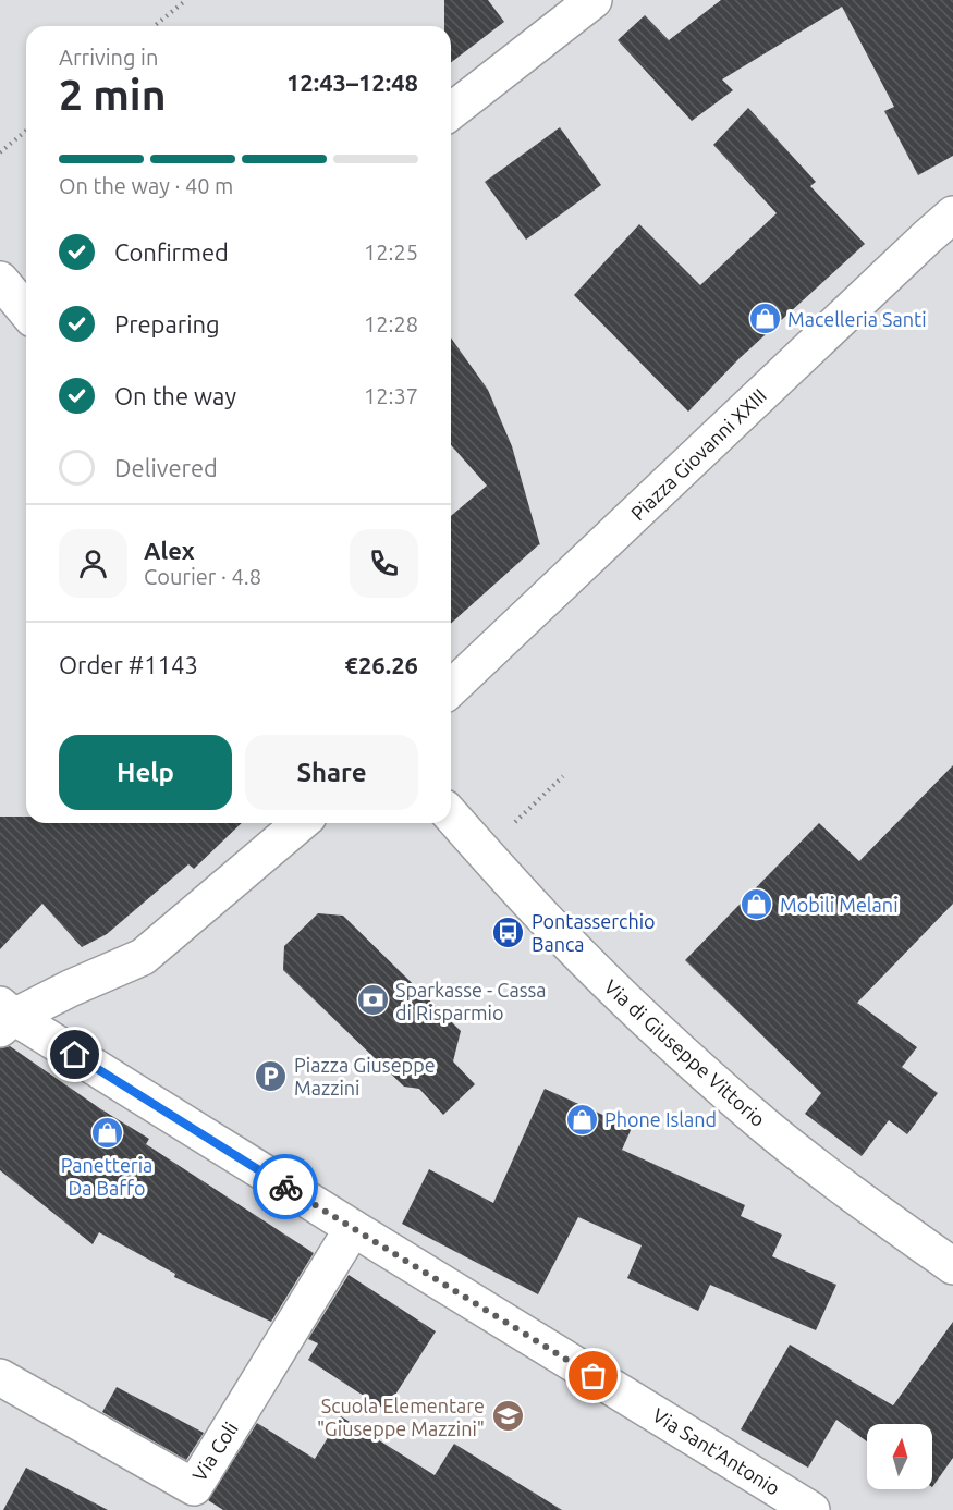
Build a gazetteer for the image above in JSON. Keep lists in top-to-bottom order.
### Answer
{
  "streets": {
    "street": [
      "Piazza Giovanni XXIII",
      "Via di Giuseppe Vittorio",
      "Via Coli",
      "Via Sant'Antonio"
    ]
  },
  "crossings": [
    ["Via Coli", "Via Sant'Antonio"]
  ],
  "places": {
    "shop": [
      "Macelleria Santi",
      "Mobili Melani",
      "Phone Island",
      "Panetteria Da Baffo"
    ],
    "bus stop": ["Pontasserchio Banca"],
    "bank": ["Sparkasse - Cassa di Risparmio"],
    "parking": ["Piazza Giuseppe Mazzini"],
    "school or university": ["Scuola Elementare \"Giuseppe Mazzini\""]
  },
  "north": "top",
  "page": {
    "heading": ["2 min", "Arriving in", "12:43–12:48"],
    "panel": [
      "Alex",
      "Courier · 4.8",
      "Order #1143",
      "€26.26"
    ],
    "bar": "On the way · 40 m",
    "list": [
      ["Confirmed", "12:25"],
      ["Preparing", "12:28"],
      ["On the way", "12:37"],
      "Delivered"
    ],
    "buttons": ["Help", "Share"]
  }
}
